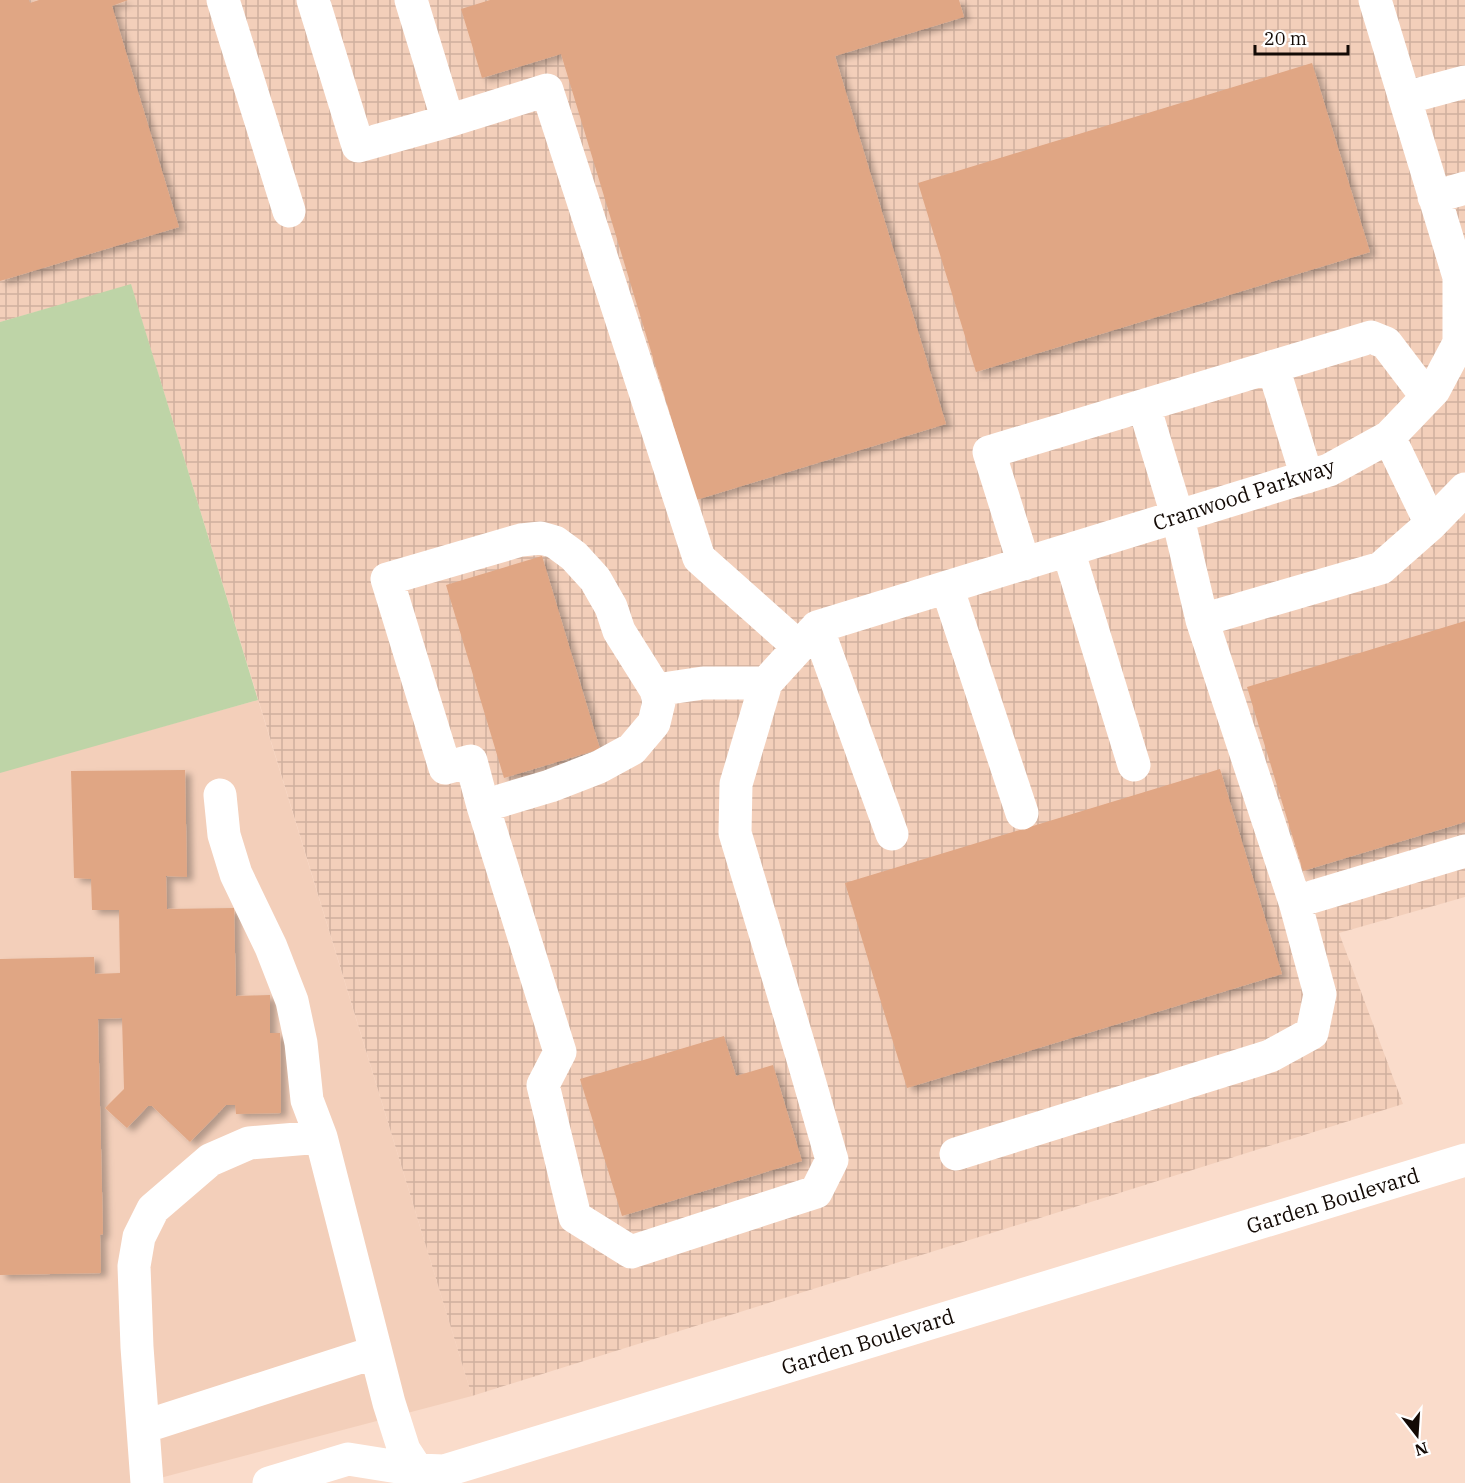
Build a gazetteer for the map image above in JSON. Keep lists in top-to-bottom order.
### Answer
{
  "streets": {
    "street": ["Cranwood Parkway", "Garden Boulevard"]
  },
  "scale_bar": "20 m",
  "north": "bottom"
}
